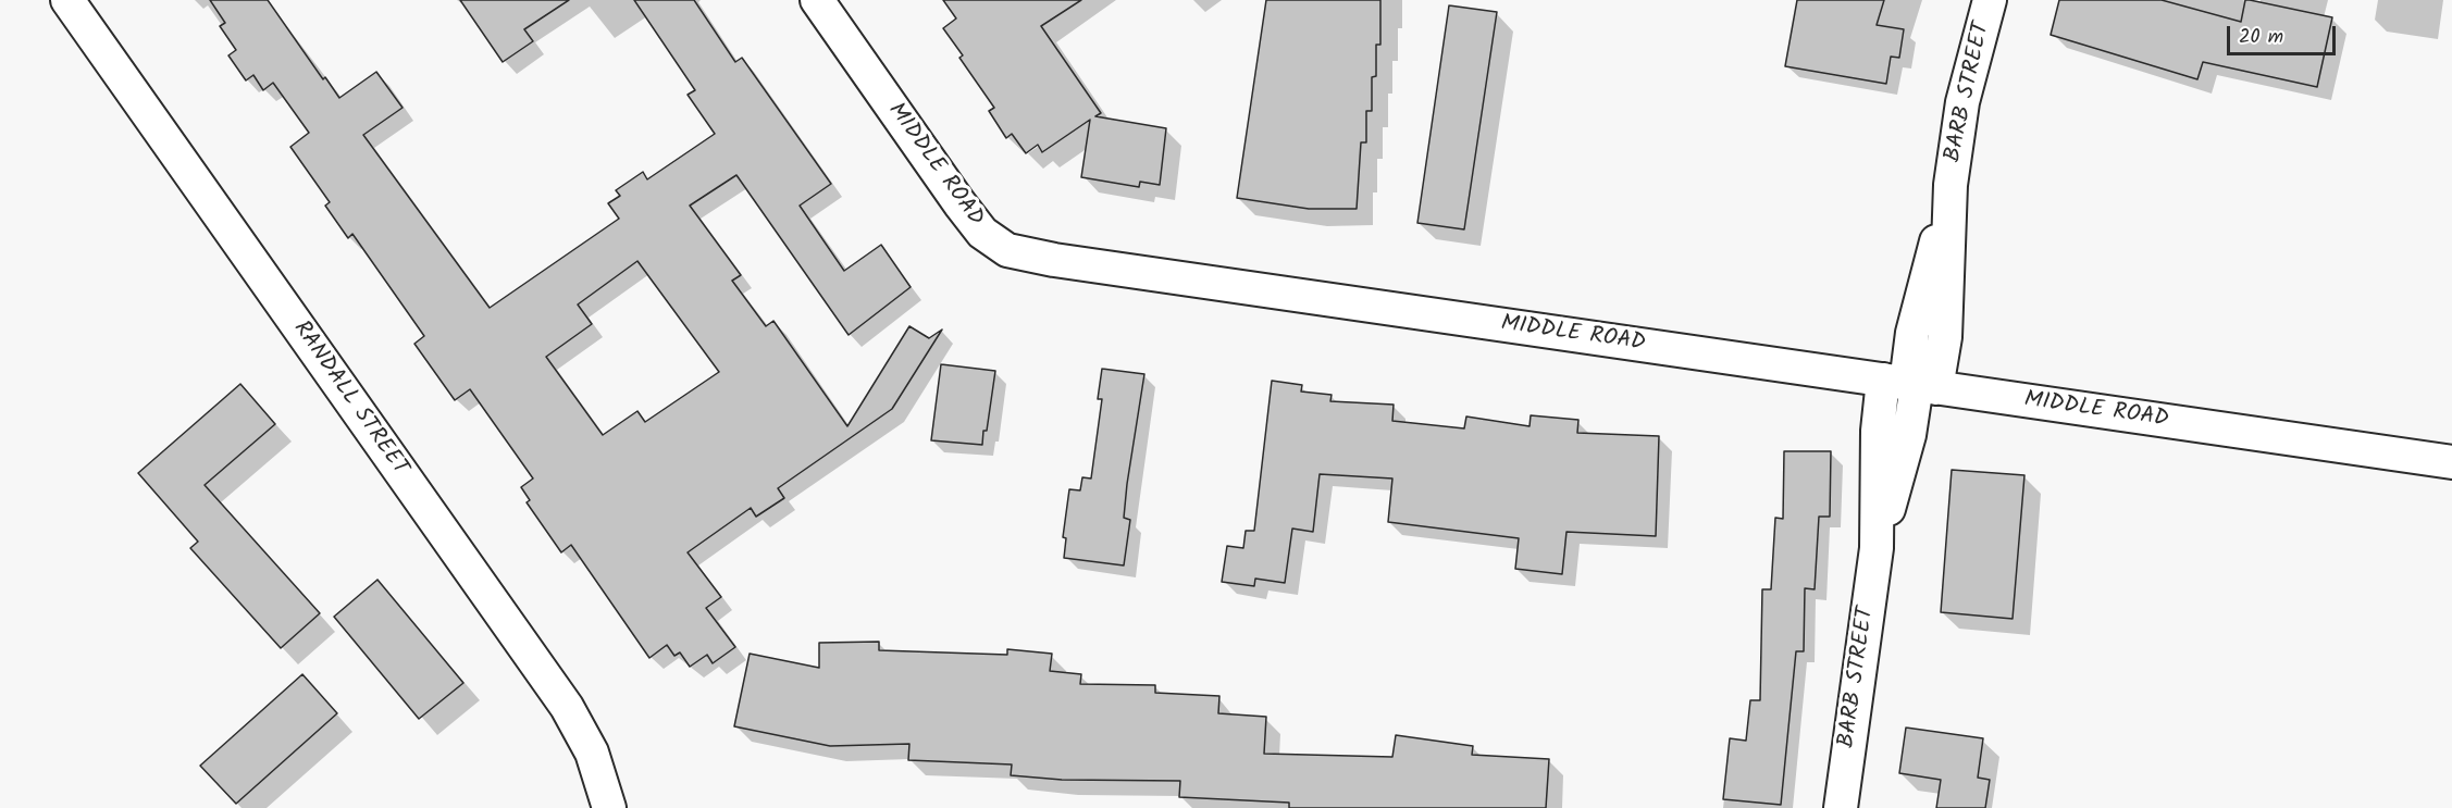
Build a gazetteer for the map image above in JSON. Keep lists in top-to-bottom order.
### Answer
{
  "streets": {
    "street": ["BARB STREET", "MIDDLE ROAD", "RANDALL STREET"]
  },
  "crossings": [
    ["BARB STREET", "MIDDLE ROAD"]
  ],
  "scale_bar": "20 m"
}
